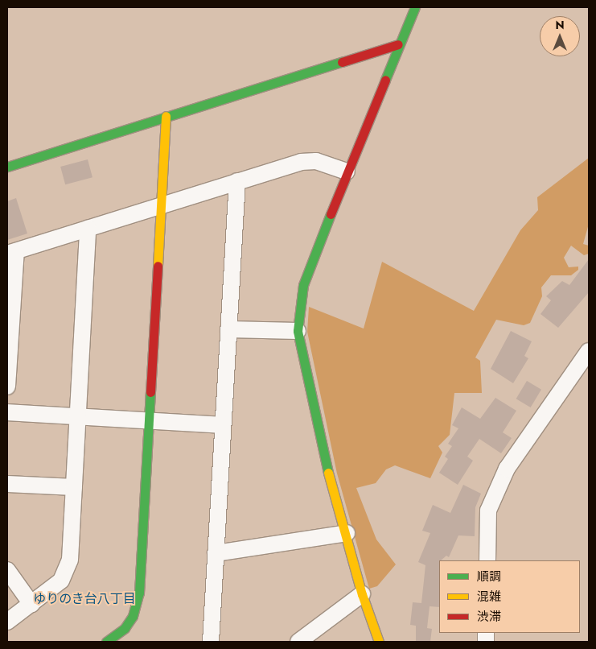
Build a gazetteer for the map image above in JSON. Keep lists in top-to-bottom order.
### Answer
{
  "districts": ["ゆりのき台八丁目"],
  "legend": ["順調", "混雑", "渋滞"],
  "north": "top"
}
